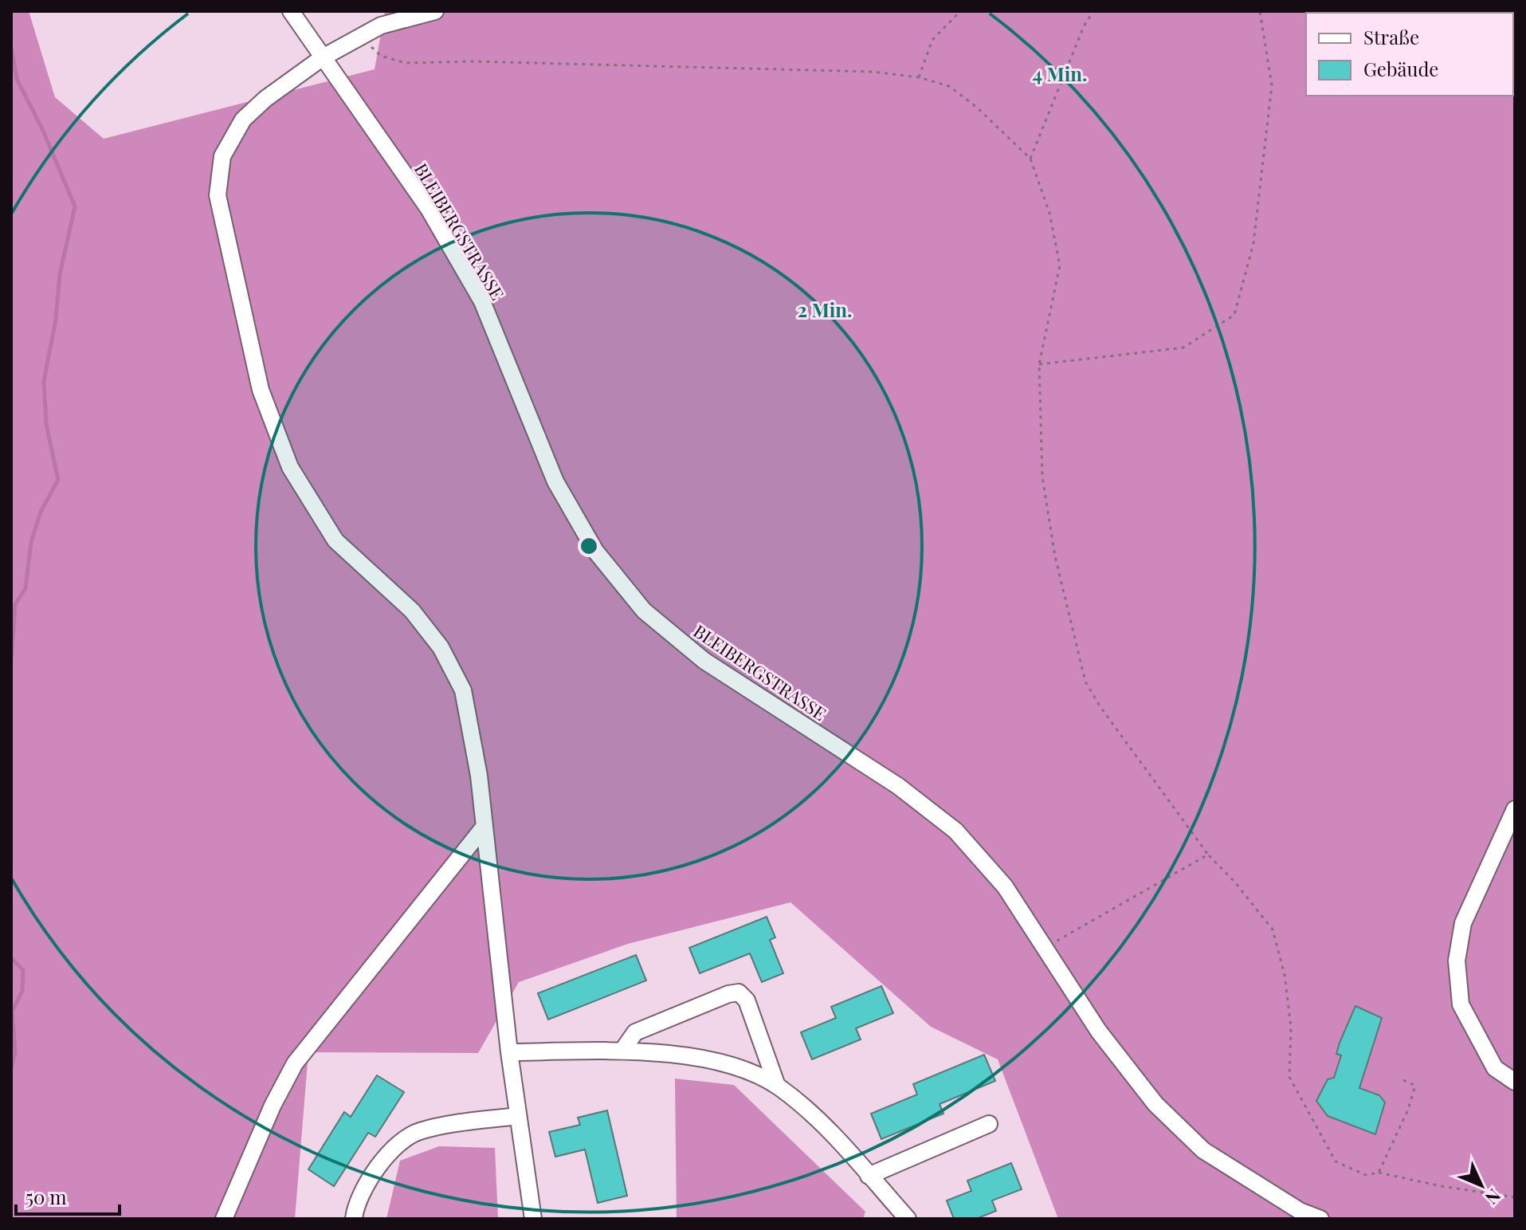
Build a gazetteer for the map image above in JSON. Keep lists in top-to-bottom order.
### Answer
{
  "streets": {
    "street": ["BLEIBERGSTRASSE"]
  },
  "legend": ["Straße", "Gebäude"],
  "scale_bar": "50 m",
  "north": "bottom right",
  "rings": ["4 Min.", "2 Min."]
}
